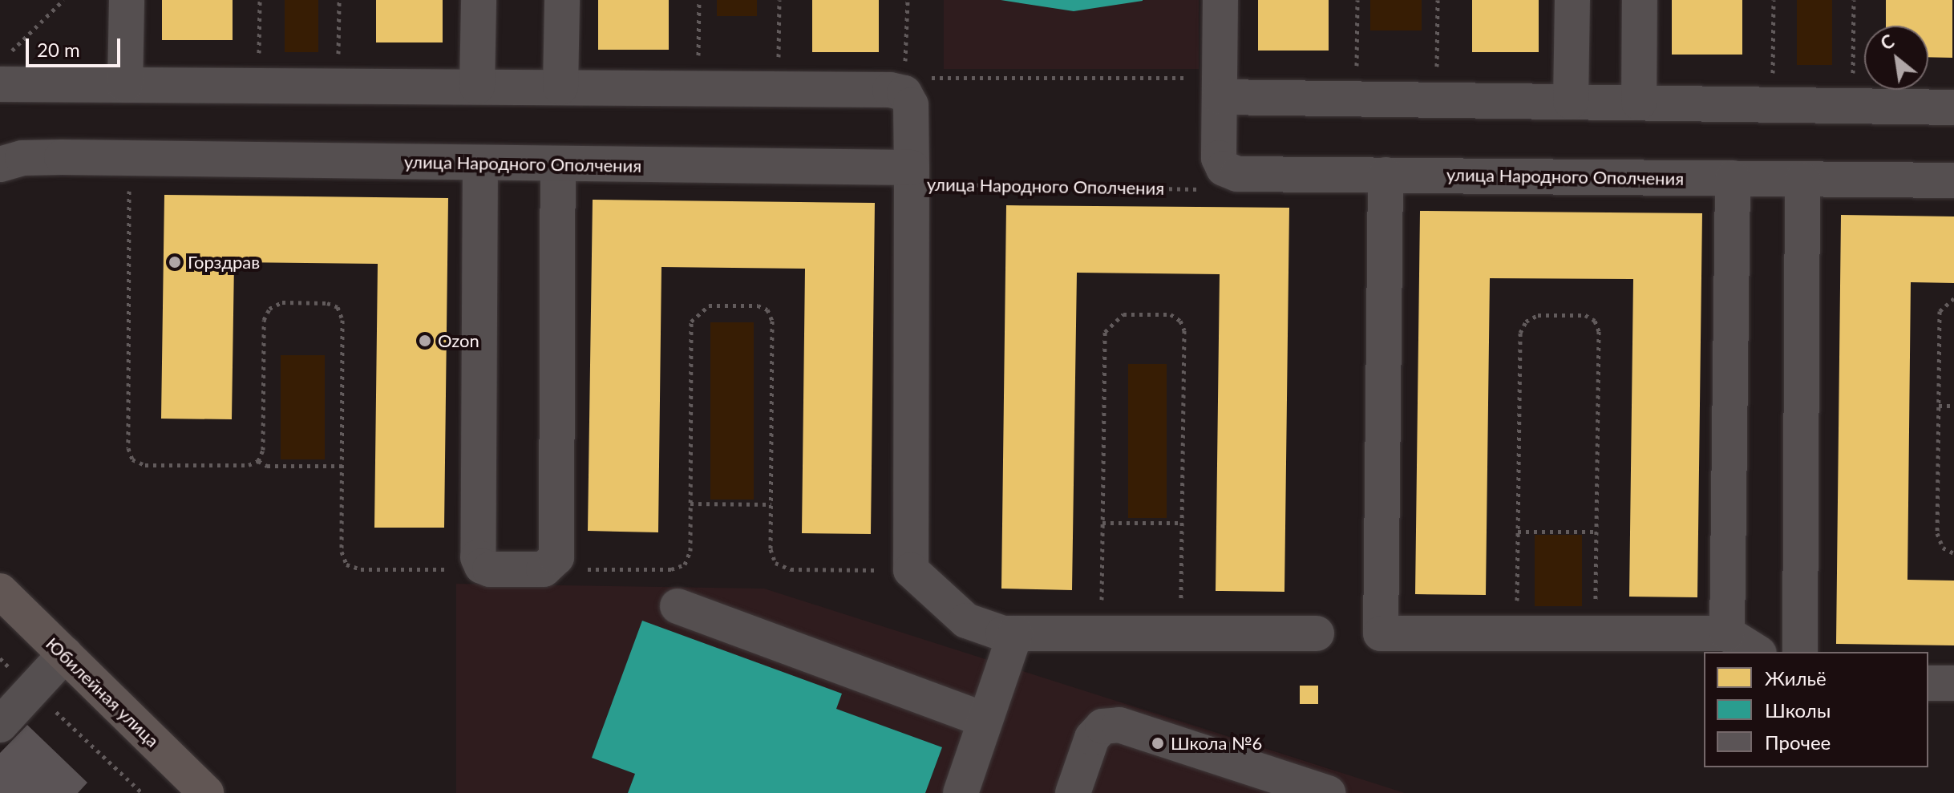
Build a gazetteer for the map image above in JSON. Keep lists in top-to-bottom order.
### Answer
{
  "streets": {
    "main road": ["Юбилейная улица"],
    "street": ["улица Народного Ополчения"]
  },
  "places": ["Горздрав", "Ozon", "Школа №6"],
  "legend": ["Жильё", "Школы", "Прочее"],
  "scale_bar": "20 m",
  "north": "top left"
}
